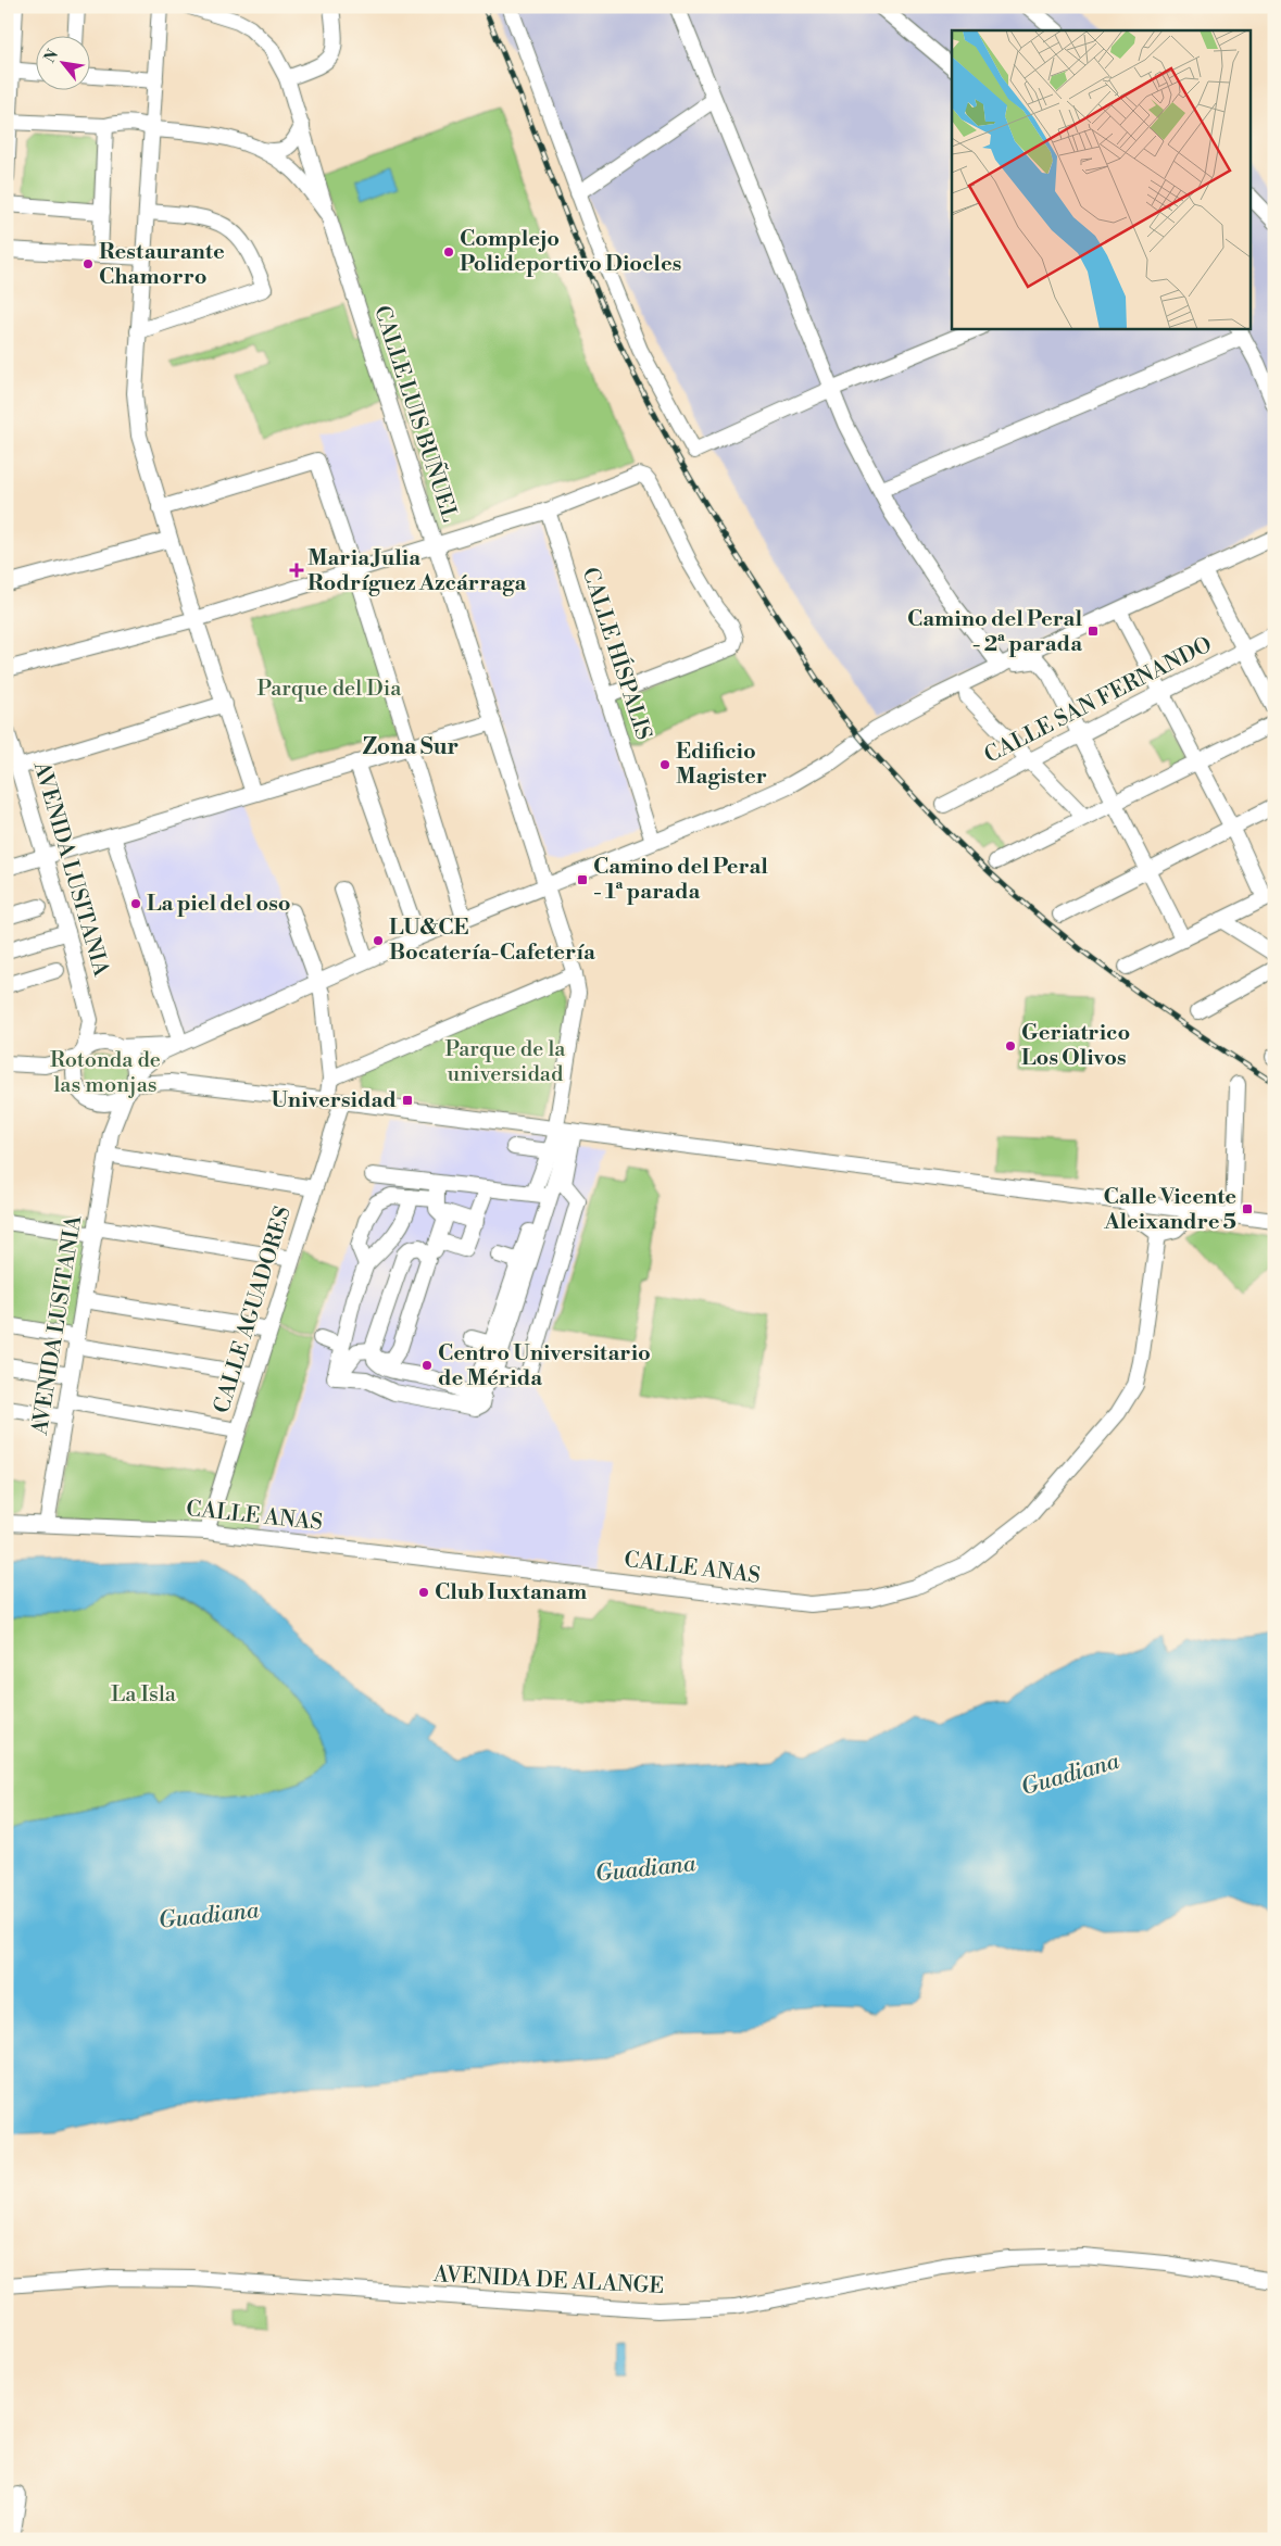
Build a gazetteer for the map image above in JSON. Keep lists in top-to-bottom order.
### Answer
{
  "streets": {
    "street": [
      "CALLE LUIS BUÑUEL",
      "CALLE HÍSPALIS",
      "CALLE SAN FERNANDO",
      "AVENIDA LUSITANIA",
      "CALLE AGUADORES",
      "CALLE ANAS",
      "AVENIDA DE ALANGE"
    ]
  },
  "crossings": [
    ["AVENIDA LUSITANIA", "CALLE ANAS"],
    ["CALLE AGUADORES", "CALLE ANAS"]
  ],
  "districts": ["Zona Sur"],
  "water": ["Guadiana"],
  "parks": [
    "Parque del Dia",
    "Parque de la universidad",
    "Rotonda de las monjas",
    "La Isla"
  ],
  "places": {
    "other": [
      "Complejo Polideportivo Diocles",
      "Restaurante Chamorro",
      "Edificio Magister",
      "La piel del oso",
      "LU&CE Bocatería-Cafetería",
      "Geriatrico Los Olivos",
      "Centro Universitario de Mérida",
      "Club Iuxtanam"
    ],
    "health": ["Maria Julia Rodríguez Azcárraga"],
    "transit": [
      "Camino del Peral - 2ª parada",
      "Camino del Peral - 1ª parada",
      "Universidad",
      "Calle Vicente Aleixandre 5"
    ]
  },
  "north": "top left"
}
